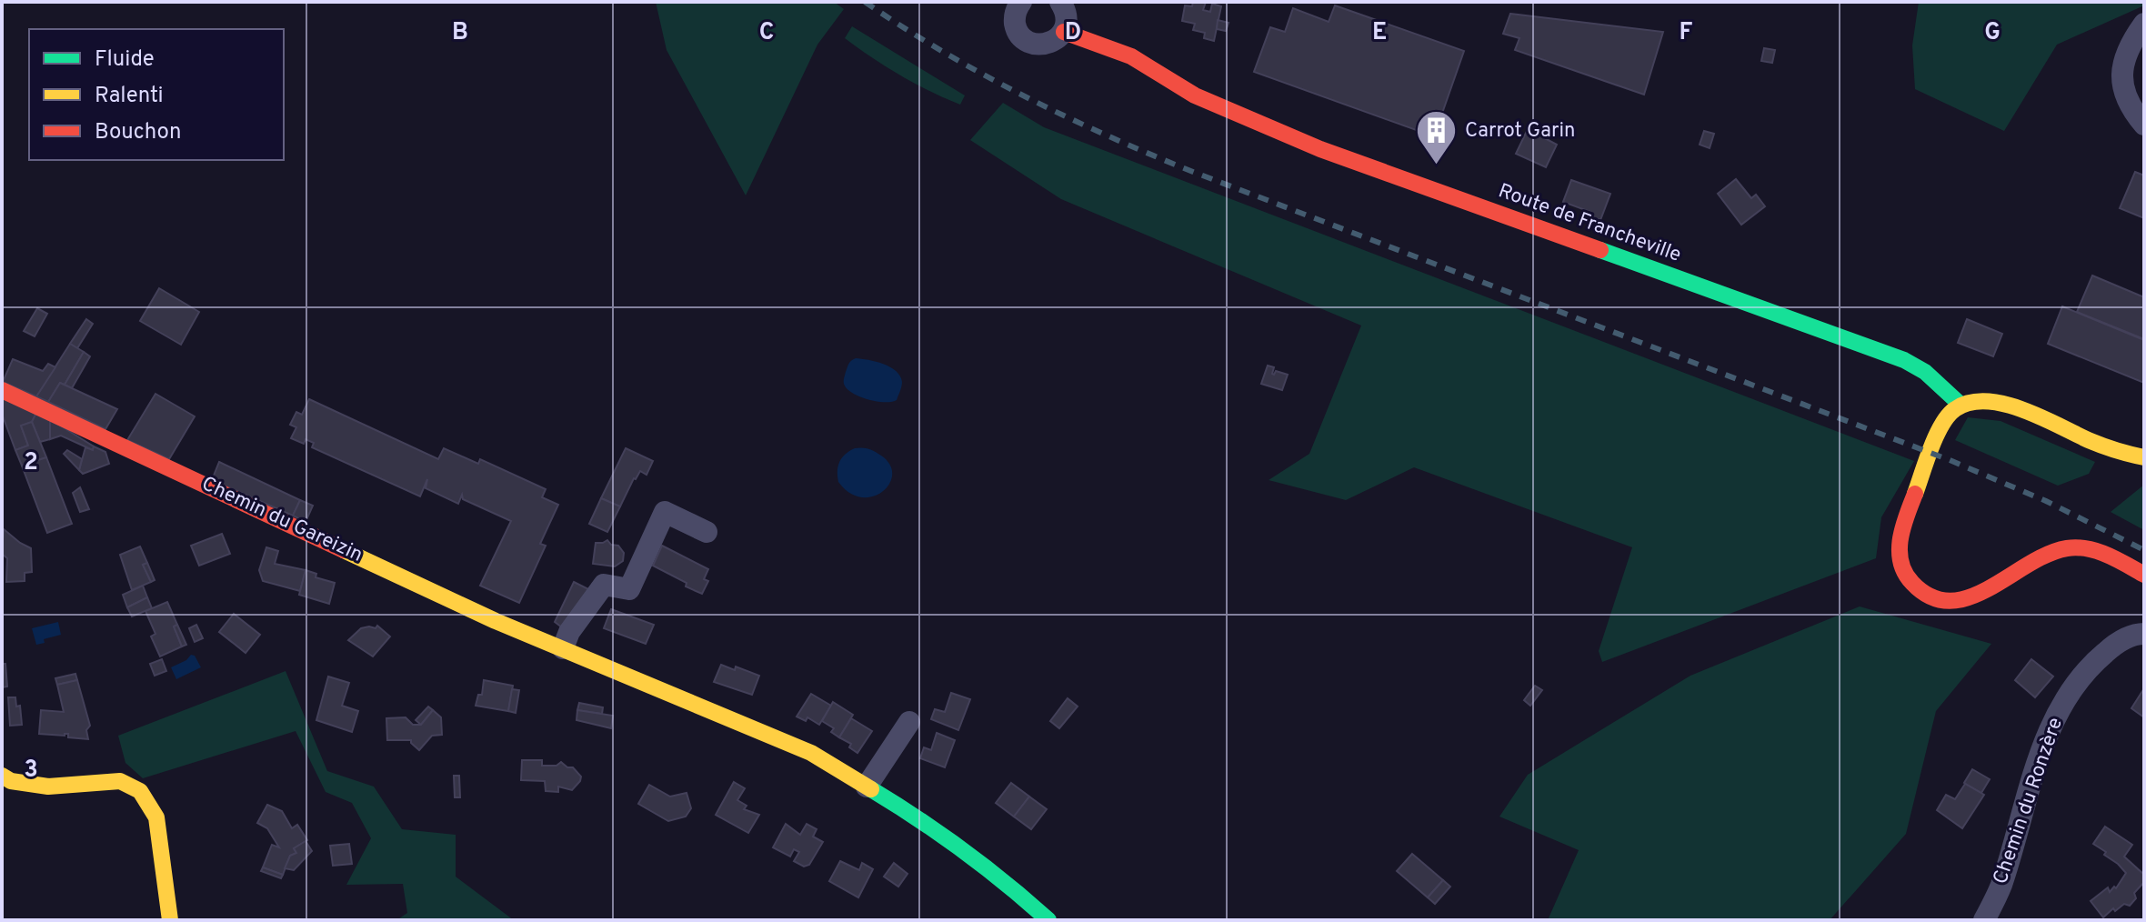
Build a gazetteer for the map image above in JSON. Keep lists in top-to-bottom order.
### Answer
{
  "streets": {
    "street": ["Route de Francheville", "Chemin du Gareizin", "Chemin du Ronzère"]
  },
  "places": {
    "building": ["Carrot Garin"]
  },
  "legend": ["Fluide", "Ralenti", "Bouchon"],
  "grid": {
    "columns": [
      "B",
      "C",
      "D",
      "E",
      "F",
      "G"
    ],
    "rows": ["2", "3"]
  }
}
